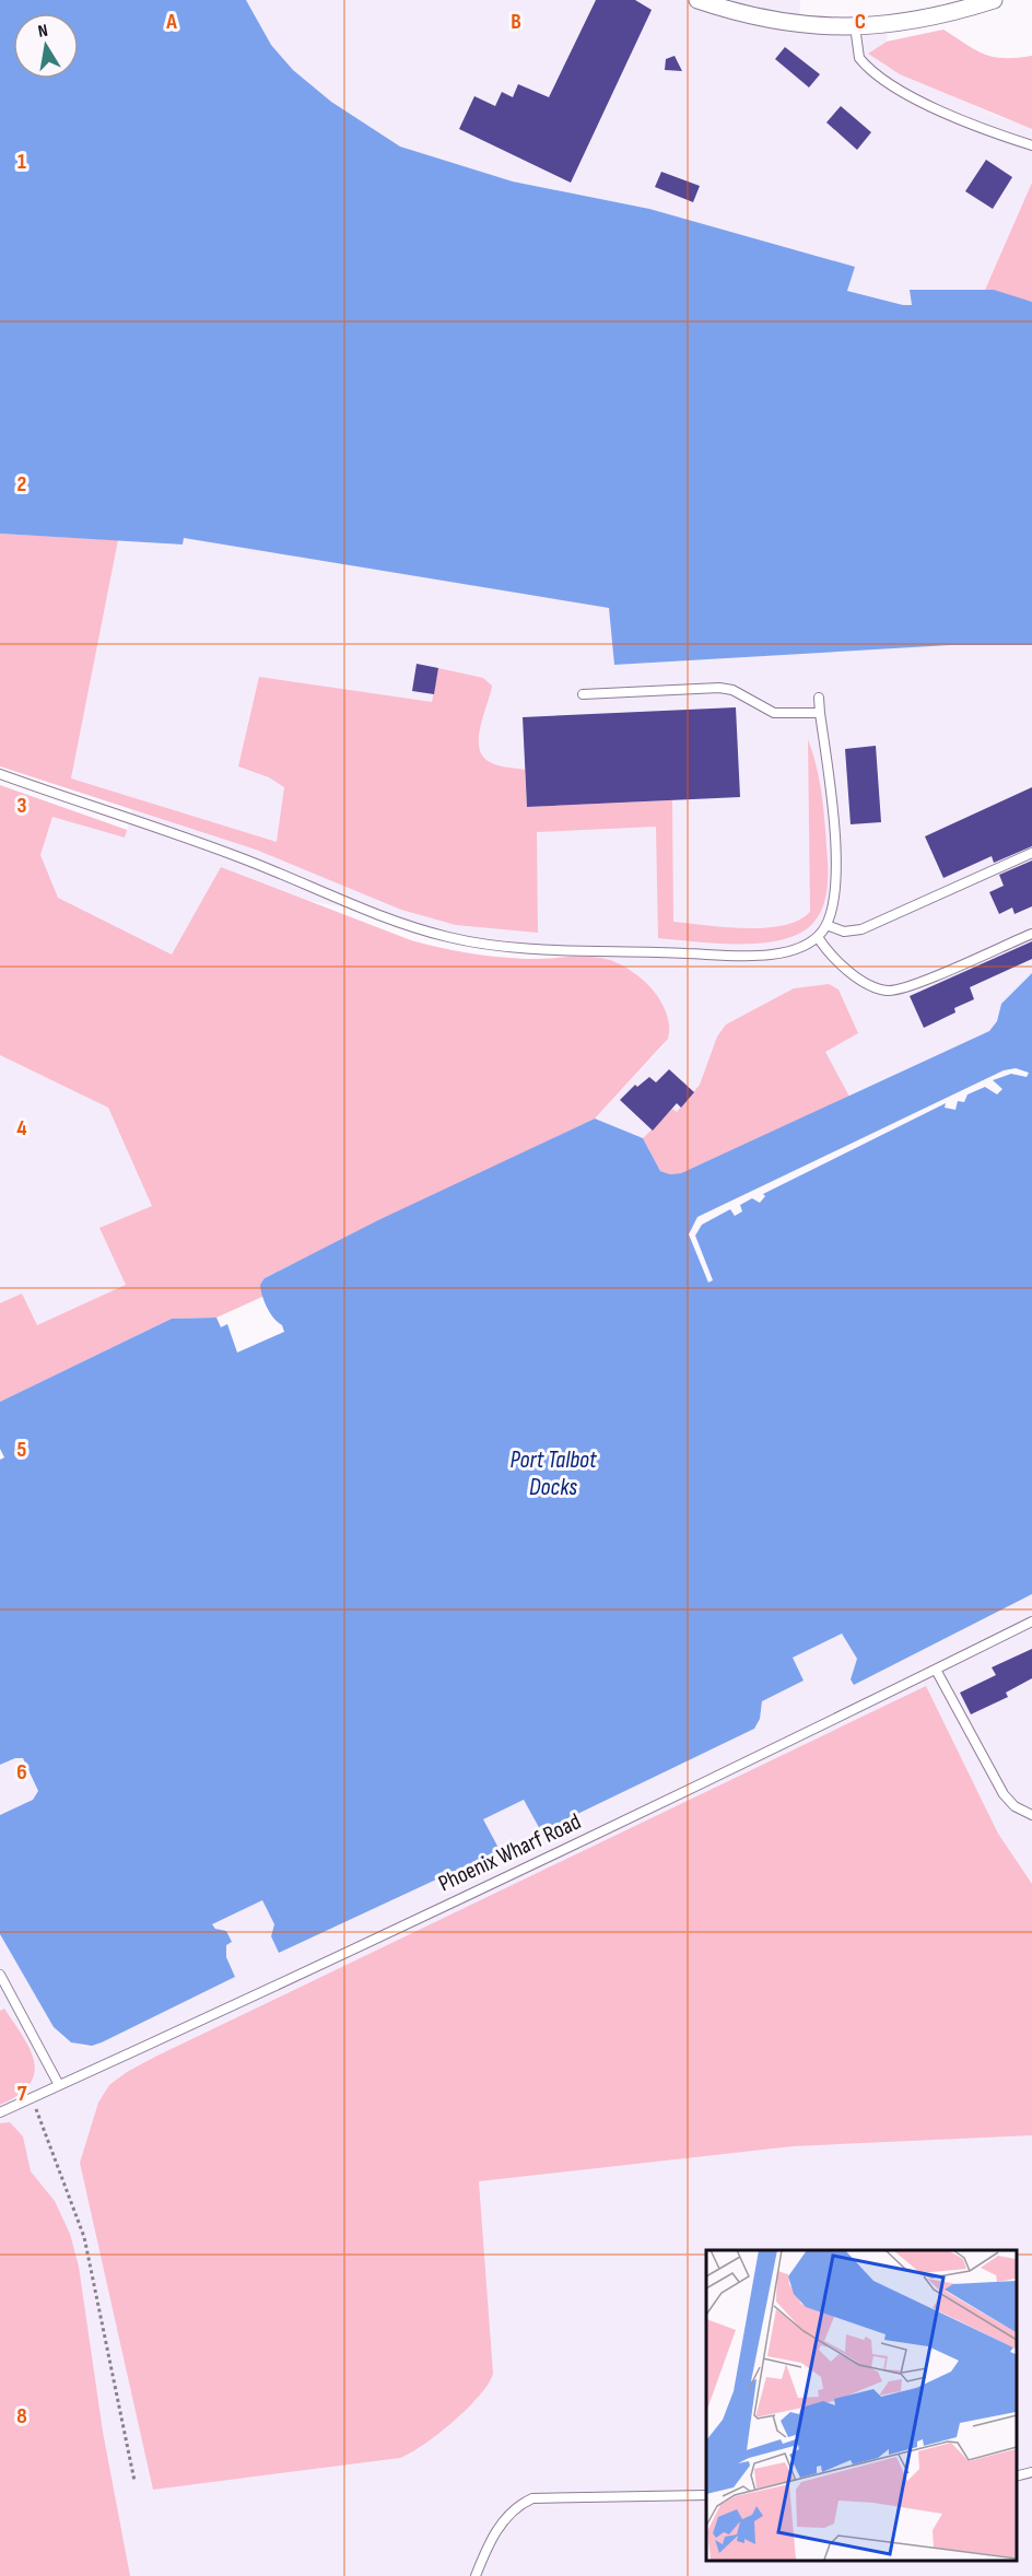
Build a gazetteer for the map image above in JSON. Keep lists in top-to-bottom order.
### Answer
{
  "streets": {
    "lane": ["Phoenix Wharf Road"]
  },
  "water": ["Port Talbot Docks"],
  "north": "top",
  "grid": {
    "columns": ["A", "B", "C"],
    "rows": [
      "1",
      "2",
      "3",
      "4",
      "5",
      "6",
      "7",
      "8"
    ]
  }
}
